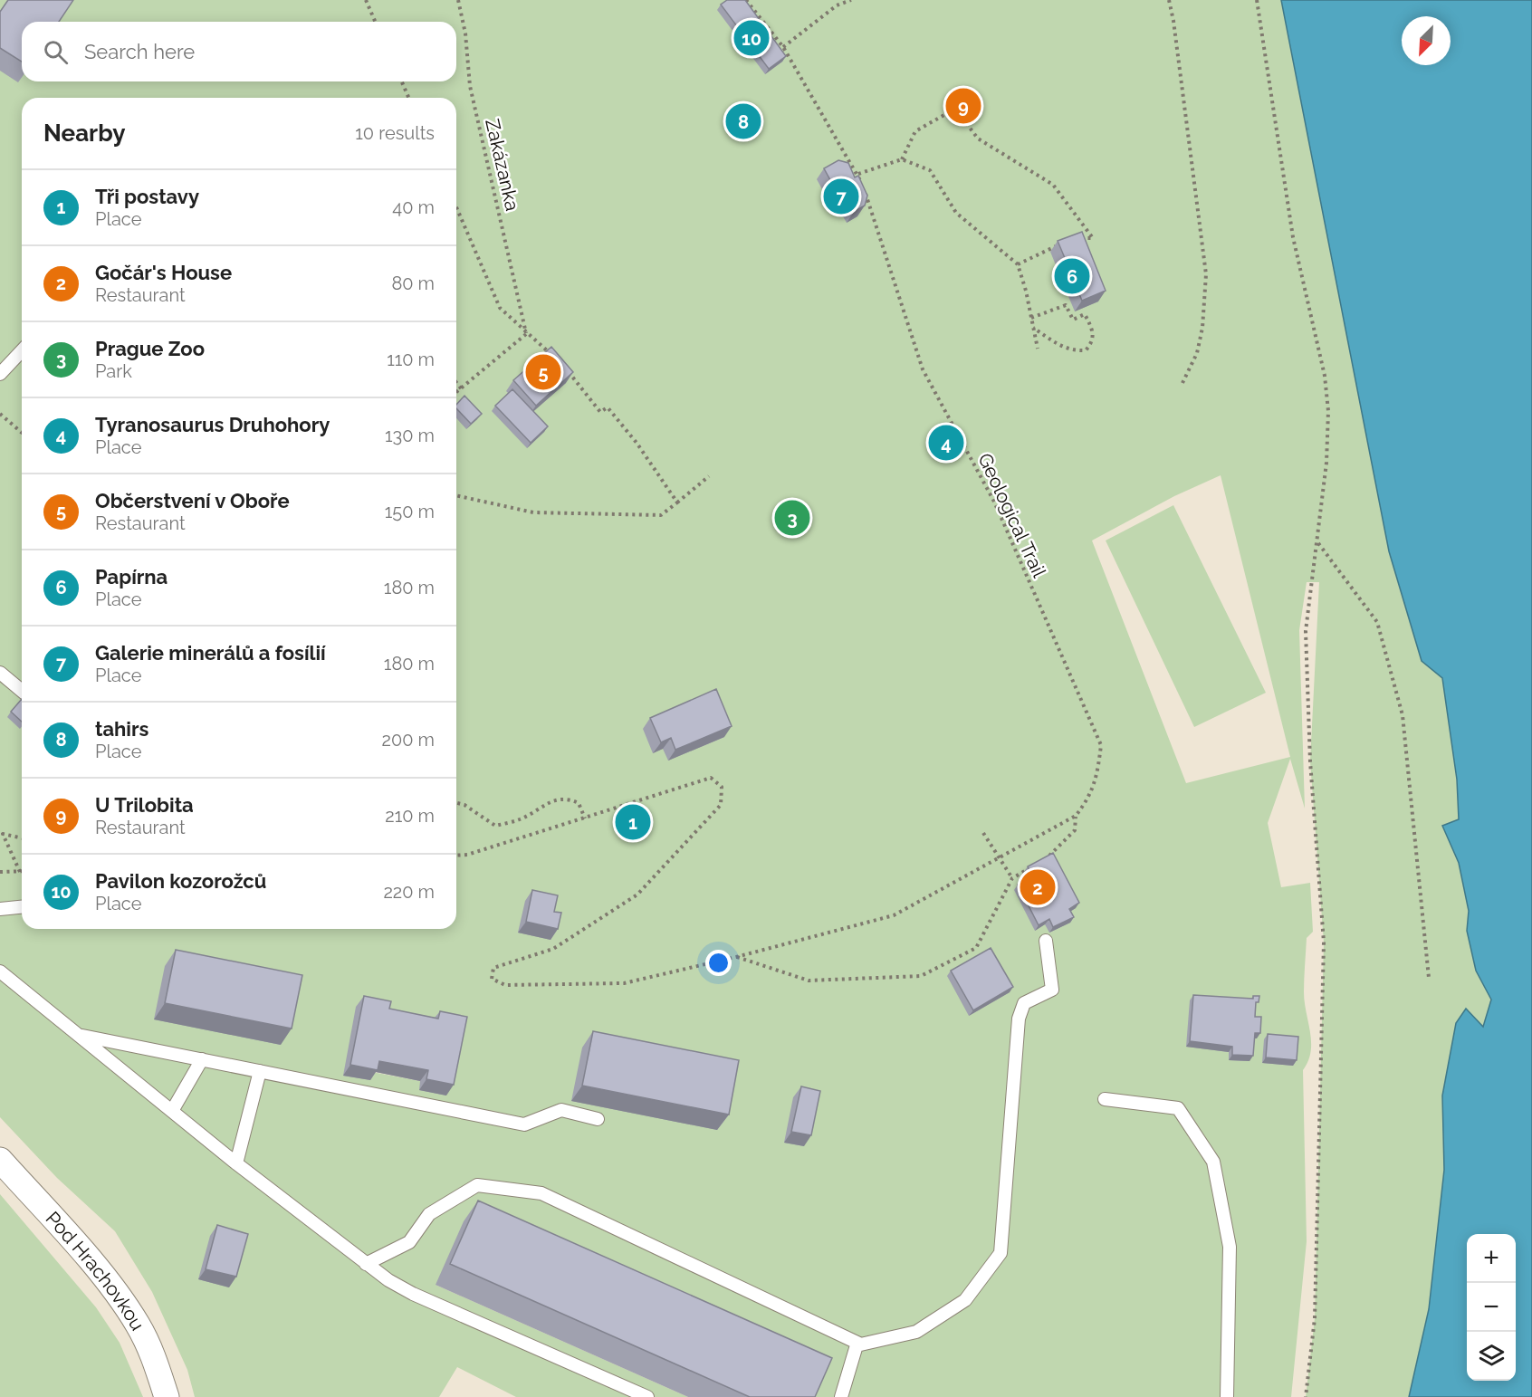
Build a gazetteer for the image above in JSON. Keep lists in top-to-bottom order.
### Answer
{
  "streets": {
    "street": ["Pod Hrachovkou"],
    "path": ["Zakázanka", "Geological Trail"]
  },
  "north": "bottom left",
  "page": {
    "pins": [
      "10",
      "9",
      "8",
      "7",
      "6",
      "5",
      "4",
      "3",
      "1",
      "2"
    ],
    "search": "Search here",
    "heading": ["Nearby", "10 results"],
    "list": [
      {
        "mark": "1",
        "name": "Tři postavy",
        "note": "Place",
        "value": "40 m"
      },
      {
        "mark": "2",
        "name": "Gočár's House",
        "note": "Restaurant",
        "value": "80 m"
      },
      {
        "mark": "3",
        "name": "Prague Zoo",
        "note": "Park",
        "value": "110 m"
      },
      {
        "mark": "4",
        "name": "Tyranosaurus Druhohory",
        "note": "Place",
        "value": "130 m"
      },
      {
        "mark": "5",
        "name": "Občerstvení v Oboře",
        "note": "Restaurant",
        "value": "150 m"
      },
      {
        "mark": "6",
        "name": "Papírna",
        "note": "Place",
        "value": "180 m"
      },
      {
        "mark": "7",
        "name": "Galerie minerálů a fosílií",
        "note": "Place",
        "value": "180 m"
      },
      {
        "mark": "8",
        "name": "tahirs",
        "note": "Place",
        "value": "200 m"
      },
      {
        "mark": "9",
        "name": "U Trilobita",
        "note": "Restaurant",
        "value": "210 m"
      },
      {
        "mark": "10",
        "name": "Pavilon kozorožců",
        "note": "Place",
        "value": "220 m"
      }
    ],
    "map_buttons": ["+", "−"]
  }
}
